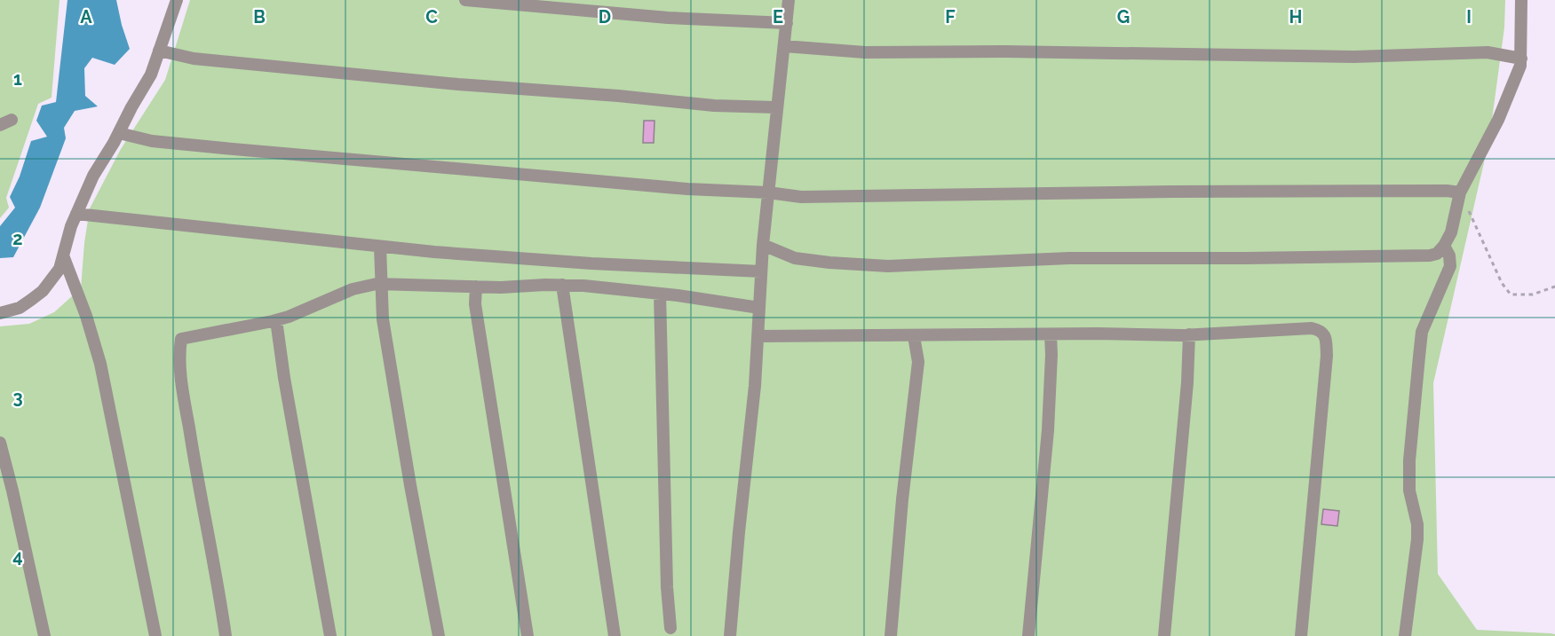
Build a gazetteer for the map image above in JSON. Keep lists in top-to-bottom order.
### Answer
{
  "grid": {
    "columns": [
      "A",
      "B",
      "C",
      "D",
      "E",
      "F",
      "G",
      "H",
      "I"
    ],
    "rows": [
      "1",
      "2",
      "3",
      "4"
    ]
  }
}
